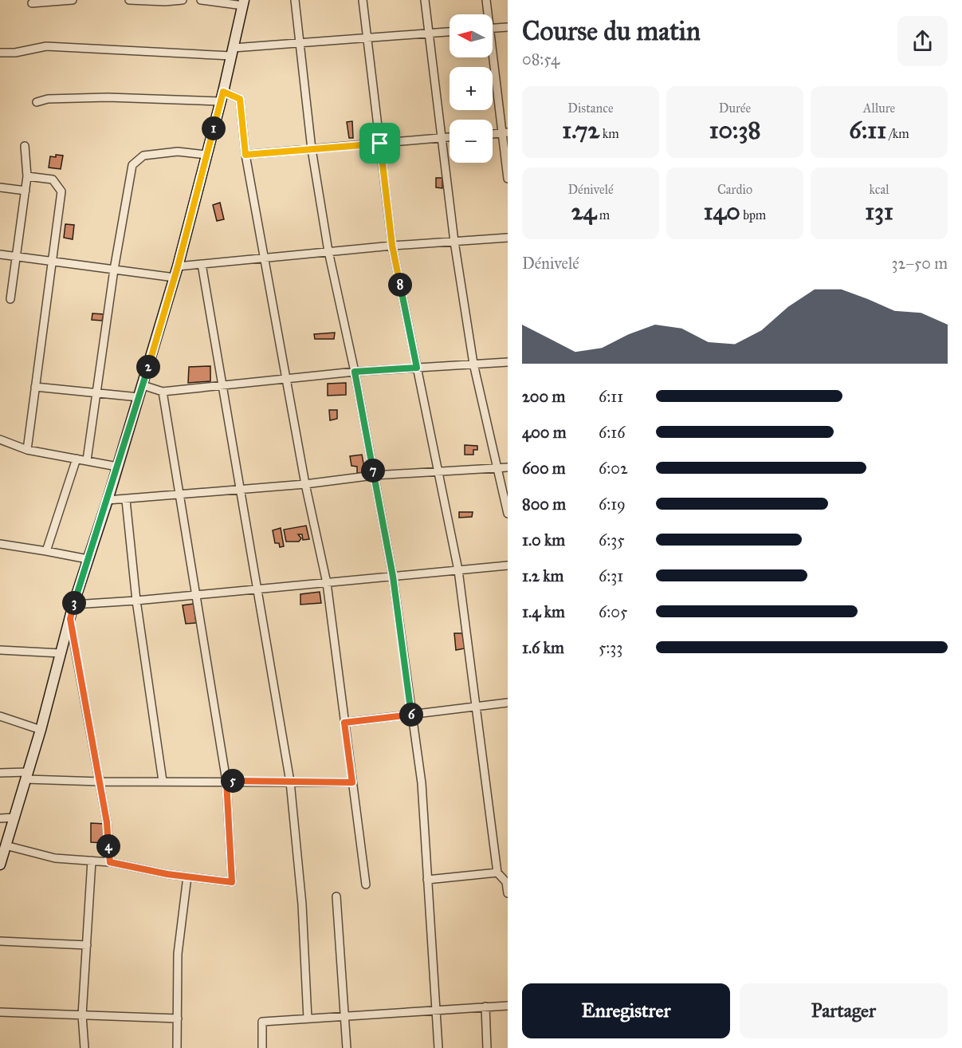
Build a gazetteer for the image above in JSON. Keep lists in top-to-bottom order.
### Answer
{
  "north": "left",
  "page": {
    "heading": ["Course du matin", "08:54"],
    "map_buttons": ["+", "−"],
    "stats": [
      ["Distance", "1.72 km"],
      ["Durée", "10:38"],
      ["Allure", "6:11 /km"],
      ["Dénivelé", "24 m"],
      ["Cardio", "140 bpm"],
      ["kcal", "131"]
    ],
    "pins": [
      "1",
      "8",
      "2",
      "7",
      "3",
      "6",
      "5",
      "4"
    ],
    "chart": ["Dénivelé", "32–50 m"],
    "list": [
      {
        "name": "200 m",
        "note": "6:11"
      },
      {
        "name": "400 m",
        "note": "6:16"
      },
      {
        "name": "600 m",
        "note": "6:02"
      },
      {
        "name": "800 m",
        "note": "6:19"
      },
      {
        "name": "1.0 km",
        "note": "6:35"
      },
      {
        "name": "1.2 km",
        "note": "6:31"
      },
      {
        "name": "1.4 km",
        "note": "6:05"
      },
      {
        "name": "1.6 km",
        "note": "5:33"
      }
    ],
    "buttons": ["Enregistrer", "Partager"]
  }
}
